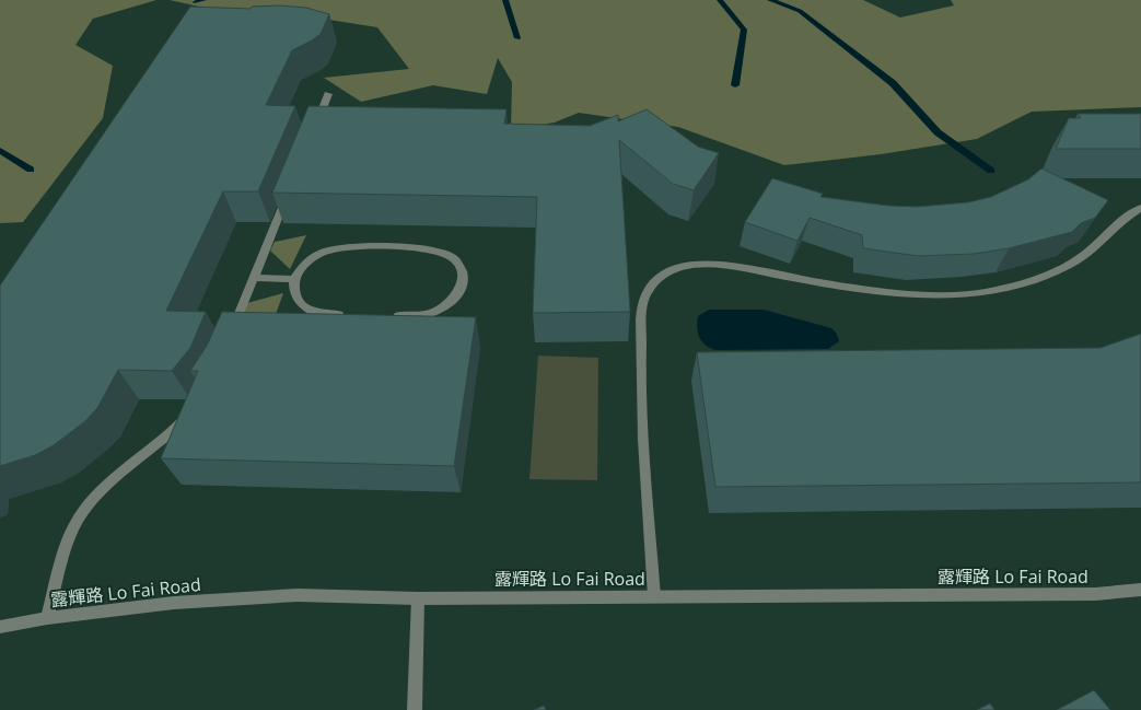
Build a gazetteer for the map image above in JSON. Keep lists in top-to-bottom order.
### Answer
{
  "streets": {
    "street": ["露輝路 Lo Fai Road"]
  }
}
